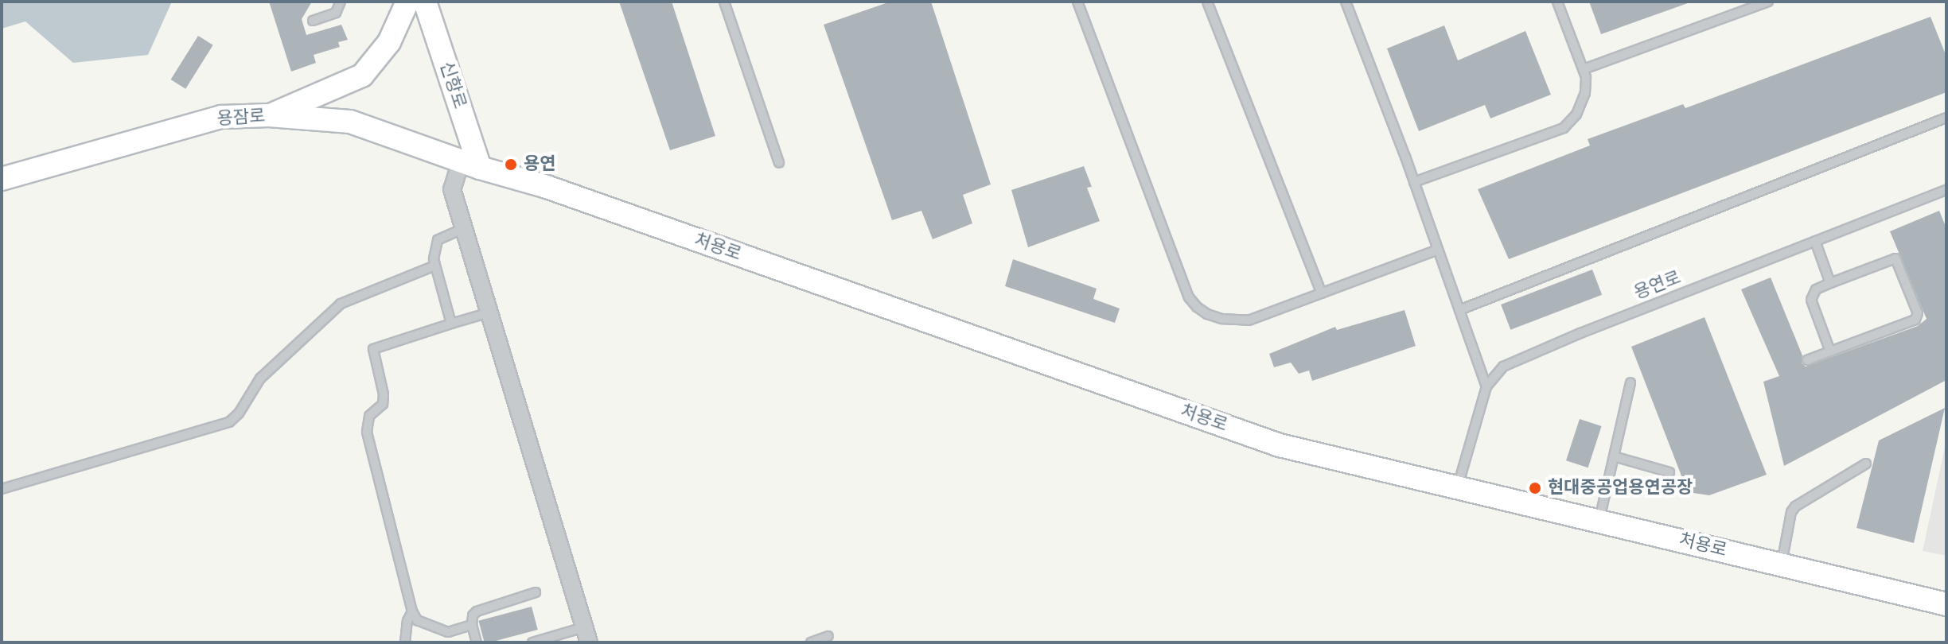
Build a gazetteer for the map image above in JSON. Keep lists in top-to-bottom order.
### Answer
{
  "streets": {
    "street": ["신항로", "용잠로", "처용로"],
    "lane": ["용연로"]
  },
  "crossings": [
    ["신항로", "용잠로"],
    ["신항로", "처용로"],
    ["용잠로", "처용로"],
    ["처용로", "용연로"]
  ],
  "places": ["용연", "현대중공업용연공장"]
}
